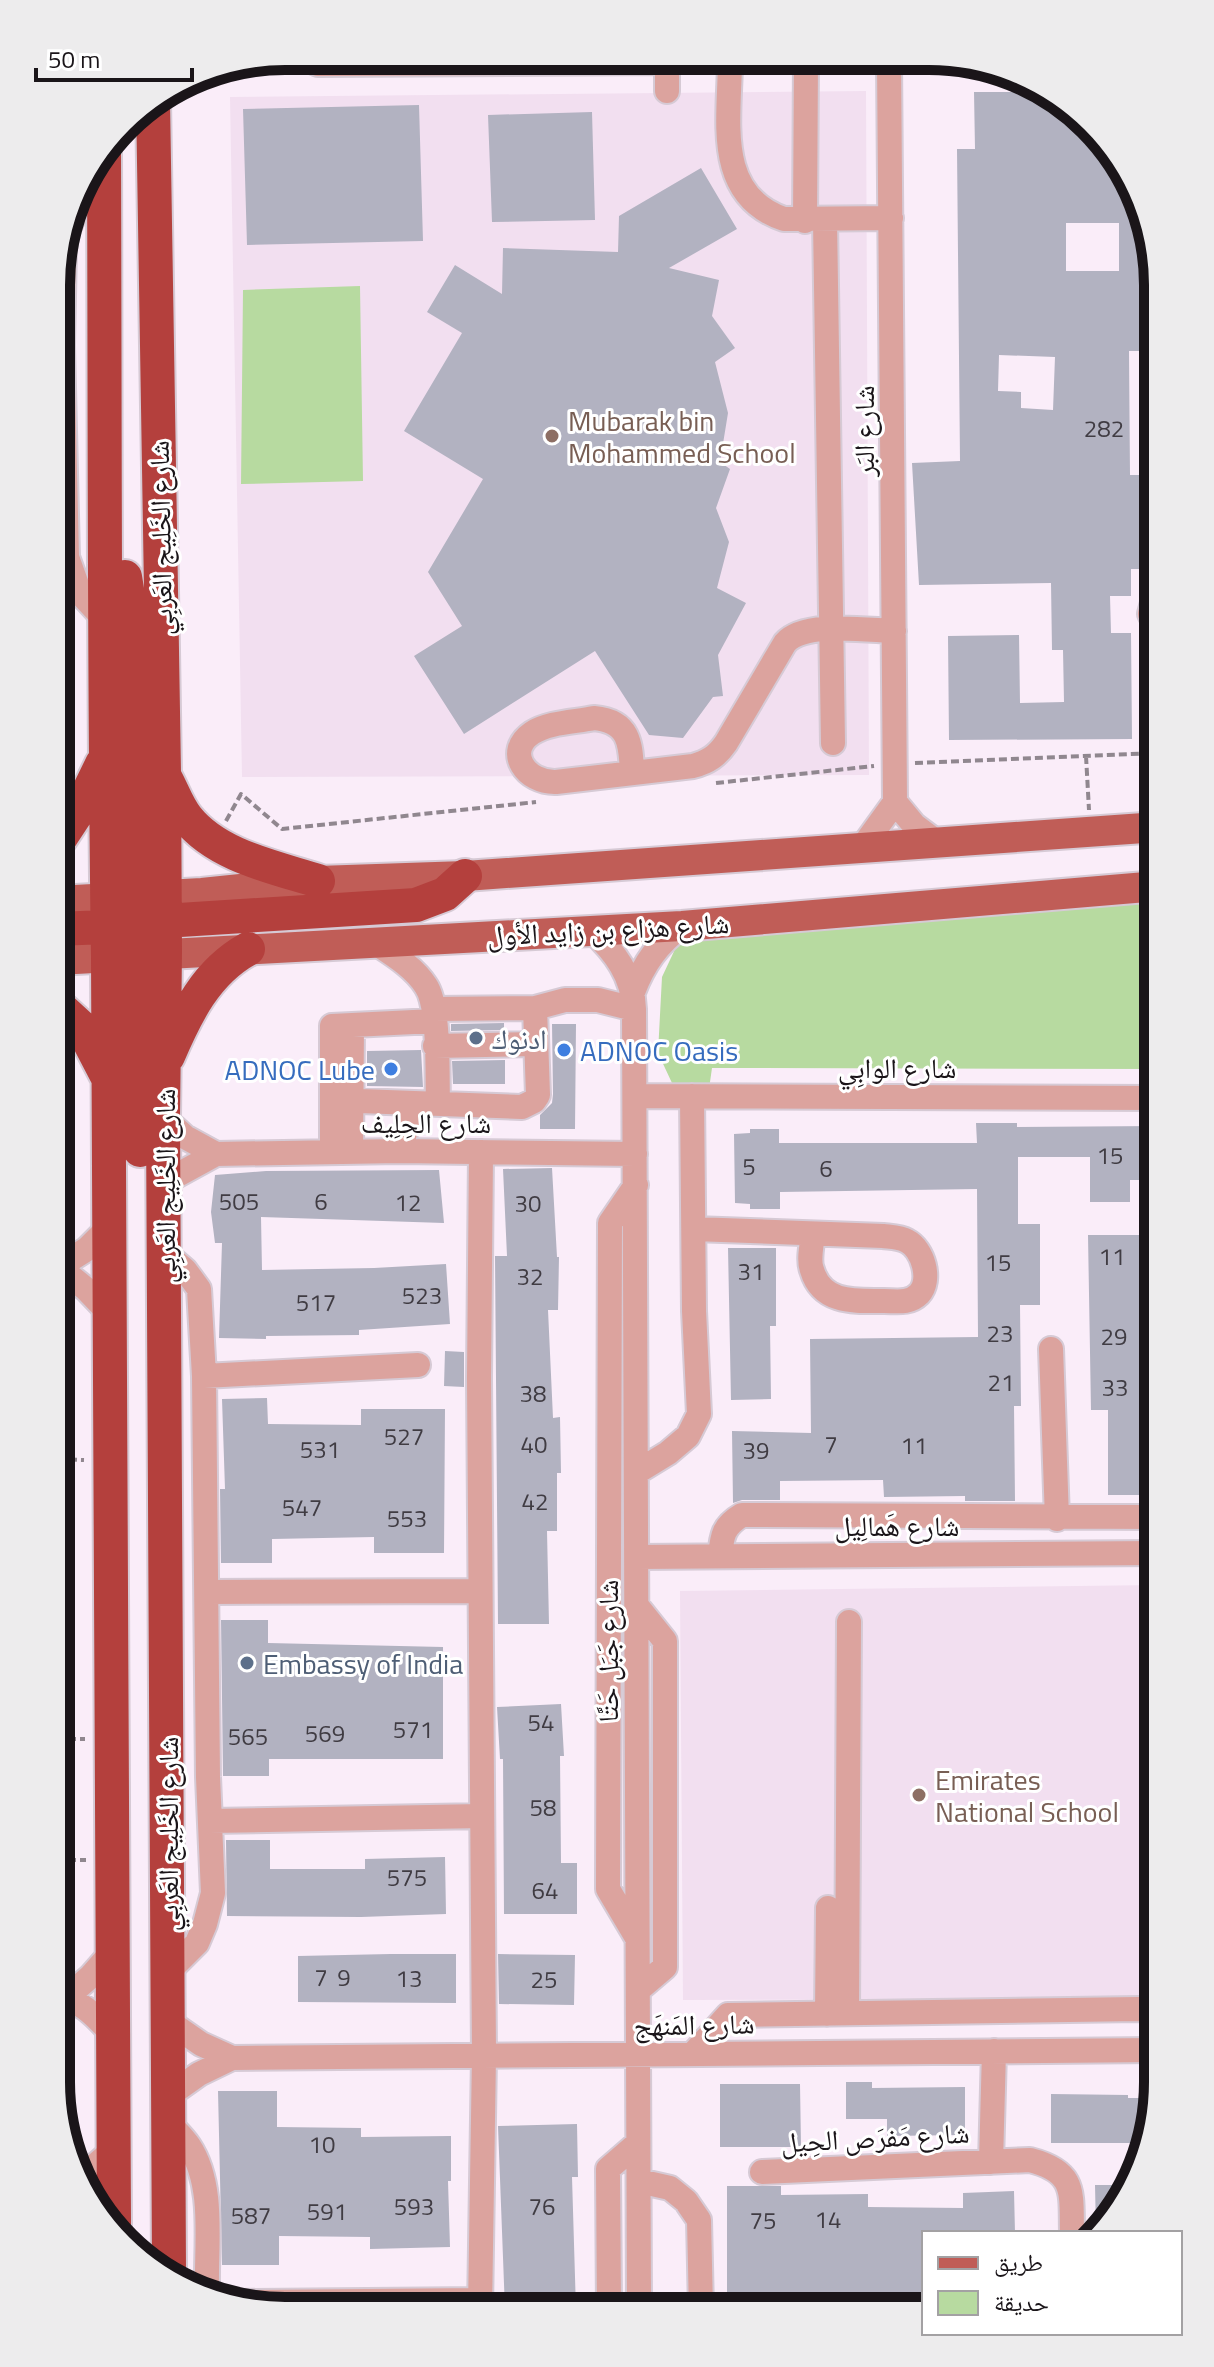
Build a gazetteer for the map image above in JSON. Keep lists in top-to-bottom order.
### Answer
{
  "streets": {
    "highway": ["شارع الخَلِيج العَربِي"],
    "main road": ["شارع هزاع بن زايد الأول"],
    "street": [
      "شارع البَر",
      "شارع الوابِي",
      "شارع الحِلِيف",
      "شارع هَمالِيل",
      "شارع جَبَل حَتَّا",
      "شارع المَنهَج",
      "شارع مَفرَص الحِيل"
    ]
  },
  "crossings": [
    ["شارع الخَلِيج العَربِي", "شارع هزاع بن زايد الأول"],
    ["شارع الخَلِيج العَربِي", "شارع الحِلِيف"],
    ["شارع الخَلِيج العَربِي", "شارع المَنهَج"],
    ["شارع هزاع بن زايد الأول", "شارع جَبَل حَتَّا"],
    ["شارع الوابِي", "شارع جَبَل حَتَّا"],
    ["شارع الحِلِيف", "شارع جَبَل حَتَّا"],
    ["شارع هَمالِيل", "شارع جَبَل حَتَّا"],
    ["شارع جَبَل حَتَّا", "شارع المَنهَج"],
    ["شارع المَنهَج", "شارع مَفرَص الحِيل"]
  ],
  "places": [
    "Mubarak bin Mohammed School",
    "ادنوك",
    "ADNOC Oasis",
    "ADNOC Lube",
    "Embassy of India",
    "Emirates National School"
  ],
  "house_numbers": [
    "282",
    "15",
    "5",
    "6",
    "505",
    "6",
    "12",
    "30",
    "11",
    "15",
    "31",
    "32",
    "523",
    "517",
    "23",
    "29",
    "21",
    "33",
    "38",
    "527",
    "40",
    "7",
    "11",
    "531",
    "39",
    "42",
    "547",
    "553",
    "54",
    "571",
    "569",
    "565",
    "58",
    "575",
    "64",
    "7",
    "9",
    "13",
    "25",
    "10",
    "593",
    "76",
    "591",
    "587",
    "14",
    "75"
  ],
  "legend": ["طريق", "حديقة"],
  "scale_bar": "50 m"
}
